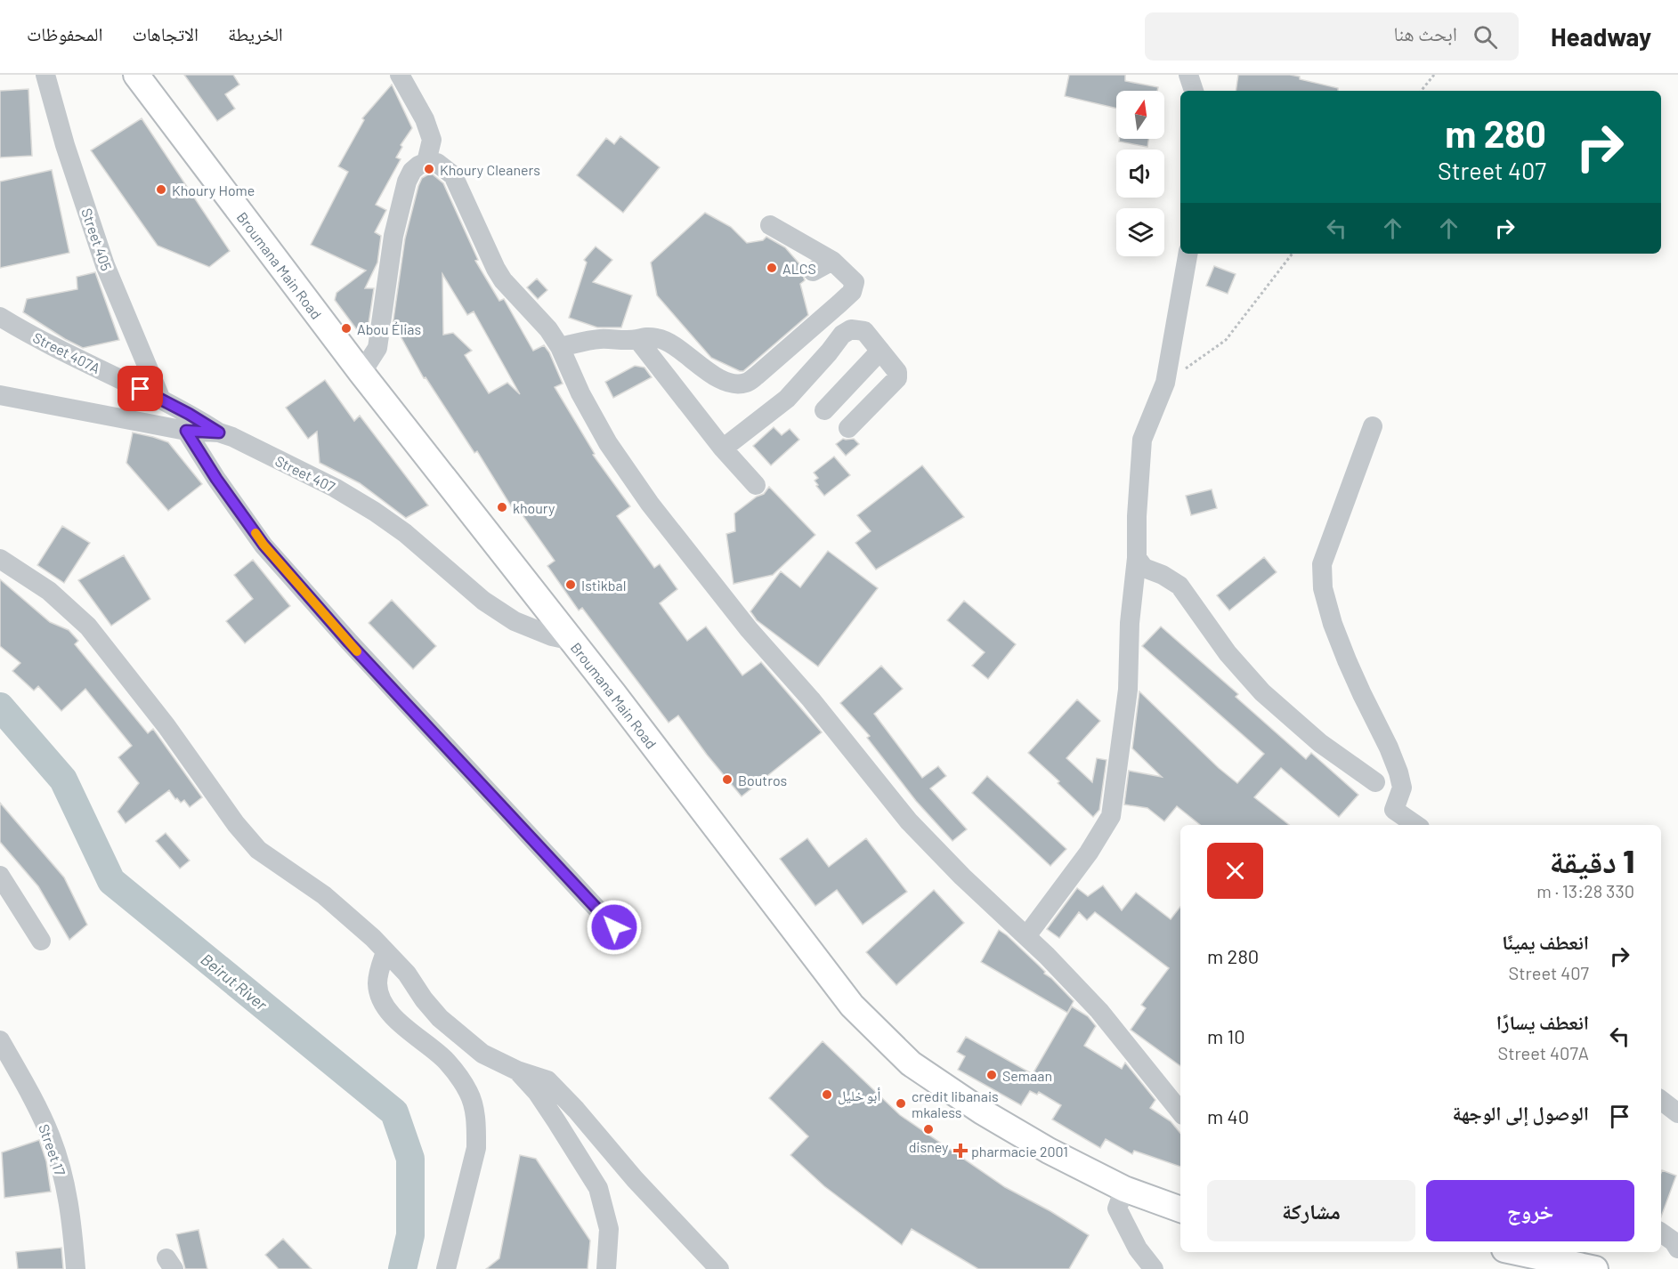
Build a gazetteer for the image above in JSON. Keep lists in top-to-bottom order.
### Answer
{
  "streets": {
    "main road": ["Broumana Main Road"],
    "street": [
      "Street 405",
      "Street 407A",
      "Street 407",
      "Street 17"
    ]
  },
  "crossings": [
    ["Street 405", "Street 407A"],
    ["Broumana Main Road", "Street 407"],
    ["Street 407A", "Street 407"]
  ],
  "water": ["Beirut River"],
  "places": {
    "other": [
      "Khoury Cleaners",
      "Khoury Home",
      "ALCS",
      "Abou Élias",
      "khoury",
      "Istikbal",
      "Boutros",
      "Semaan",
      "أبو خليل",
      "credit libanais mkaless",
      "disney"
    ],
    "health": ["pharmacie 2001"]
  },
  "north": "top",
  "page": {
    "header": "Headway",
    "search": "ابحث هنا",
    "nav": ["الخريطة", "الاتجاهات", "المحفوظات"],
    "turn": ["280 m", "Street 407"],
    "heading": ["1 دقيقة", "330 m · 13:28"],
    "list": [
      {
        "name": "انعطف يمينًا",
        "note": "Street 407",
        "value": "280 m"
      },
      {
        "name": "انعطف يسارًا",
        "note": "Street 407A",
        "value": "10 m"
      },
      {
        "name": "الوصول إلى الوجهة",
        "value": "40 m"
      }
    ],
    "buttons": ["خروج", "مشاركة"]
  }
}
